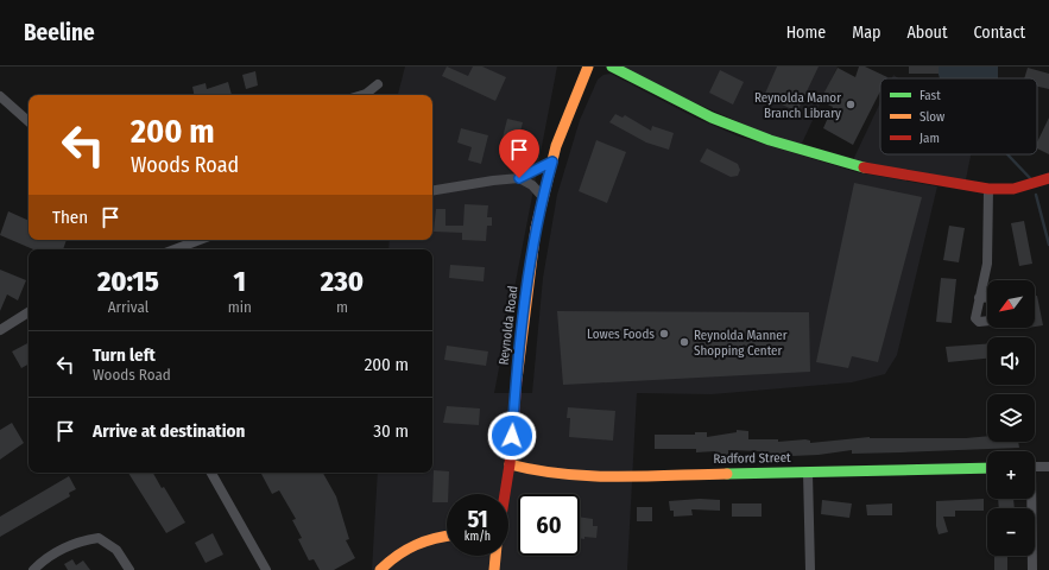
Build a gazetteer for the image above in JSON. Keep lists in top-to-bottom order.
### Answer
{
  "streets": {
    "street": ["Reynolda Road", "Radford Street"]
  },
  "crossings": [
    ["Reynolda Road", "Radford Street"]
  ],
  "places": ["Reynolda Manor Branch Library", "Lowes Foods", "Reynolda Manner Shopping Center"],
  "legend": ["Fast", "Slow", "Jam"],
  "north": "bottom left",
  "page": {
    "header": "Beeline",
    "nav": [
      "Home",
      "Map",
      "About",
      "Contact"
    ],
    "turn": ["200 m", "Woods Road"],
    "then": "Then",
    "eta": [
      "20:15",
      "Arrival",
      "1",
      "min",
      "230",
      "m"
    ],
    "map_buttons": ["+", "−"],
    "list": [
      {
        "name": "Turn left",
        "note": "Woods Road",
        "value": "200 m"
      },
      {
        "name": "Arrive at destination",
        "value": "30 m"
      }
    ],
    "speed": "51 km/h",
    "limit": "60"
  }
}
